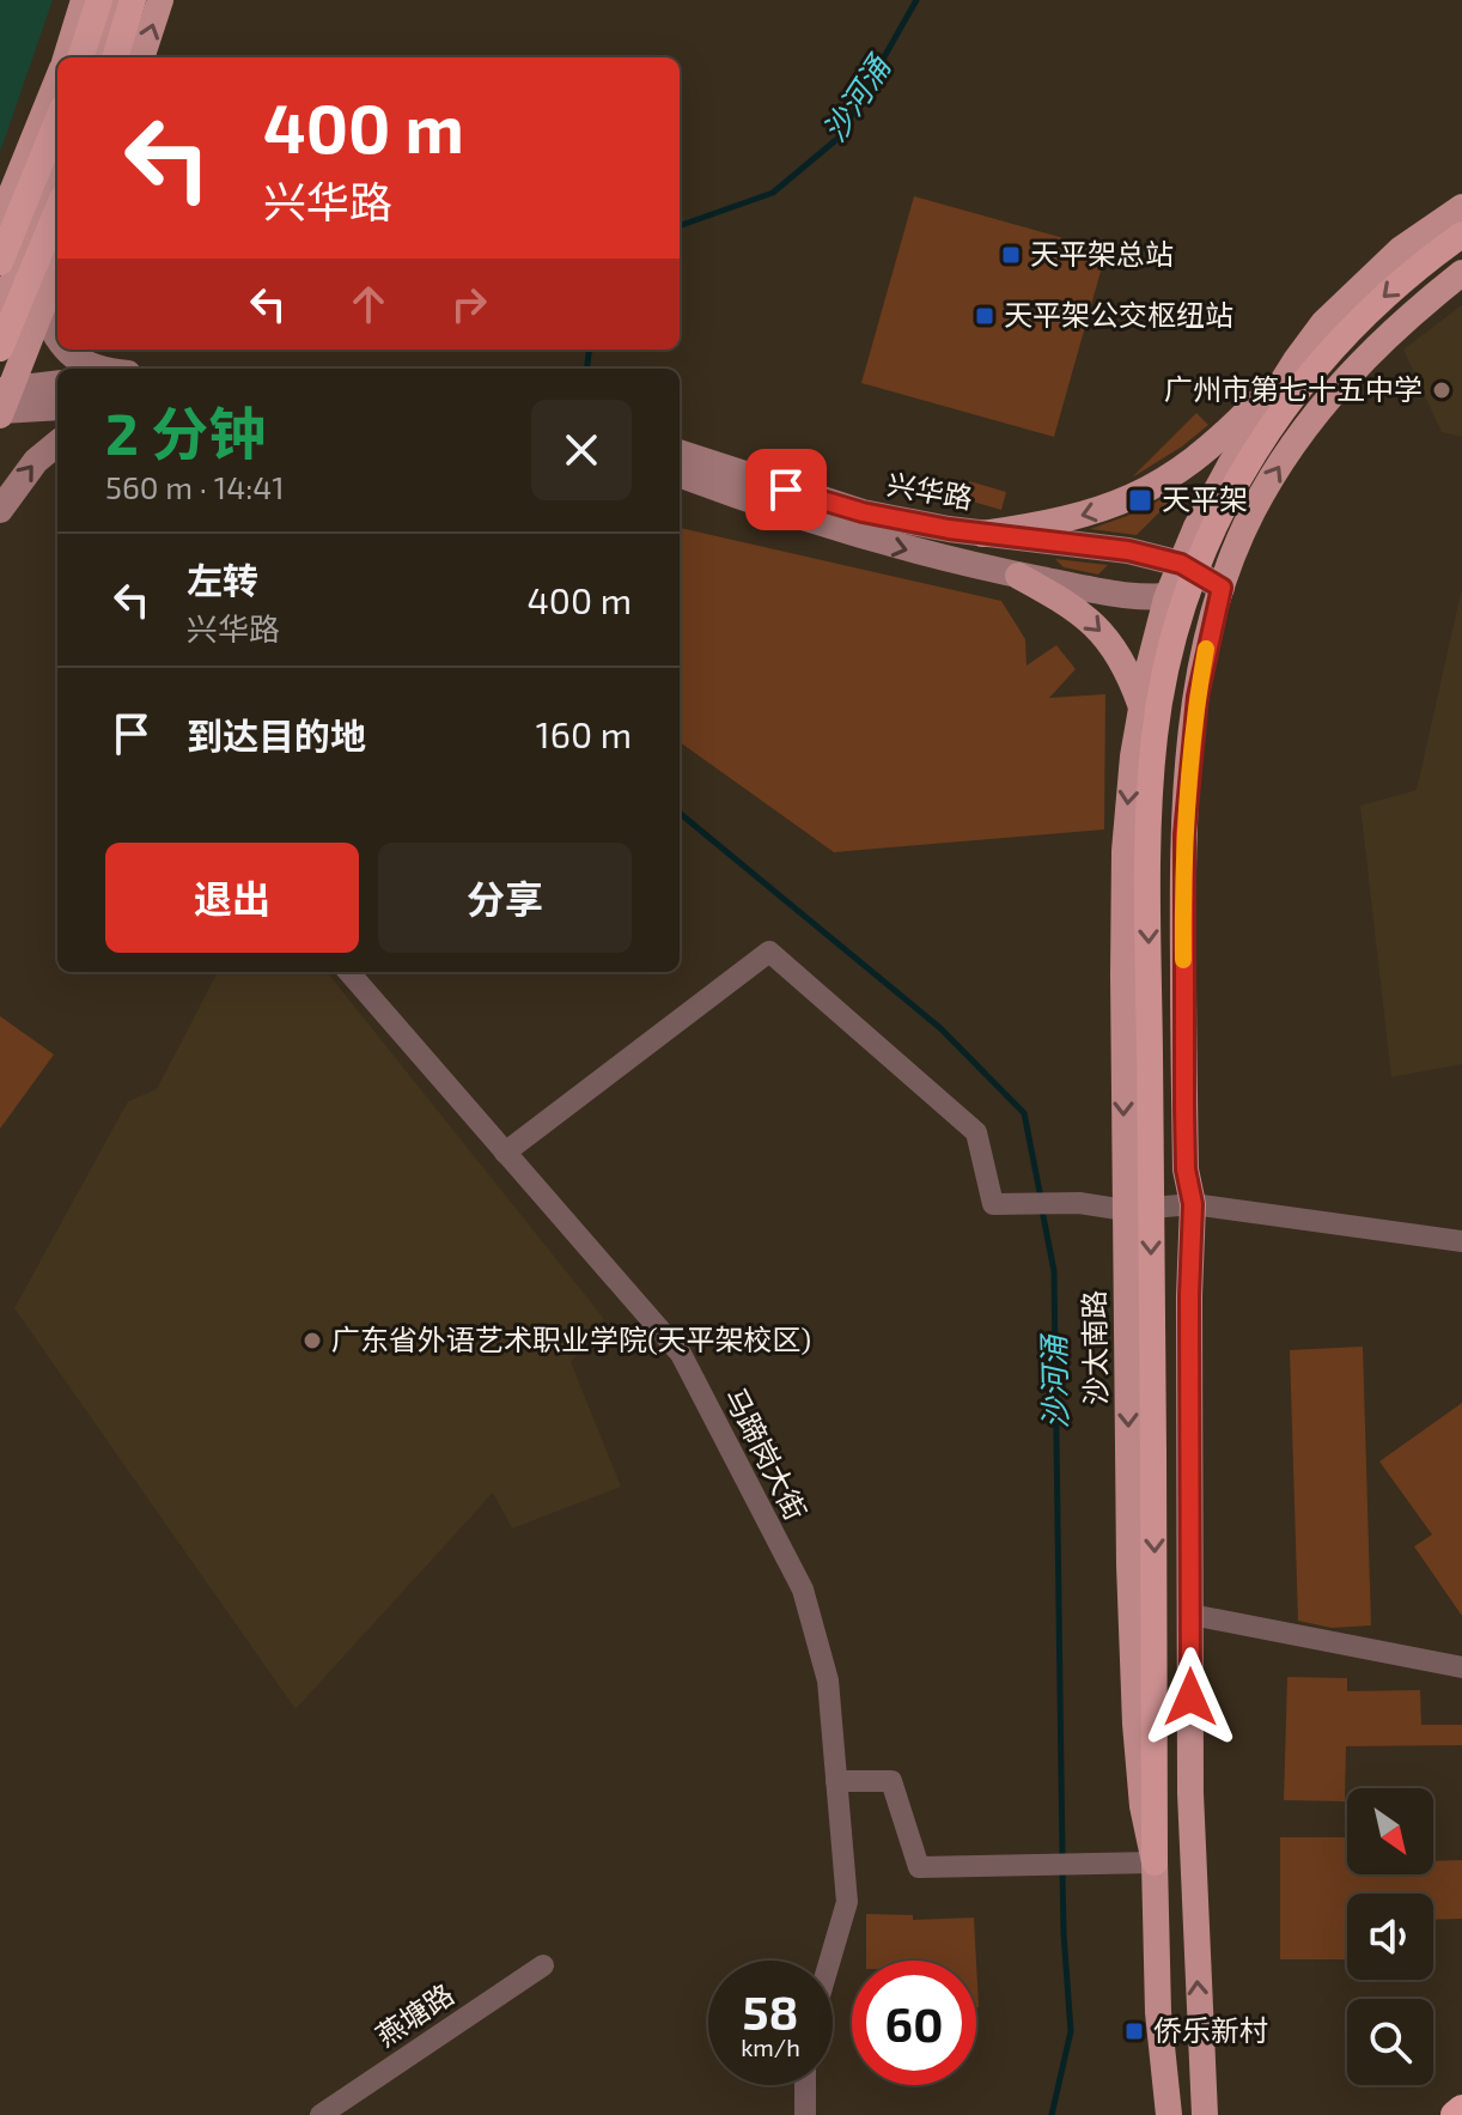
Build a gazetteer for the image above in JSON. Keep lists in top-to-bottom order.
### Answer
{
  "streets": {
    "main road": ["兴华路", "沙太南路"],
    "street": ["马蹄岗大街", "燕塘路"]
  },
  "crossings": [
    ["兴华路", "沙太南路"]
  ],
  "water": ["沙河涌"],
  "places": {
    "transit": [
      "天平架总站",
      "天平架公交枢纽站",
      "天平架",
      "侨乐新村"
    ],
    "other": ["广州市第七十五中学", "广东省外语艺术职业学院(天平架校区)"]
  },
  "north": "bottom right",
  "page": {
    "turn": ["400 m", "兴华路"],
    "heading": ["2 分钟", "560 m · 14:41"],
    "list": [
      {
        "name": "左转",
        "note": "兴华路",
        "value": "400 m"
      },
      {
        "name": "到达目的地",
        "value": "160 m"
      }
    ],
    "buttons": ["退出", "分享"],
    "speed": "58 km/h",
    "limit": "60"
  }
}
